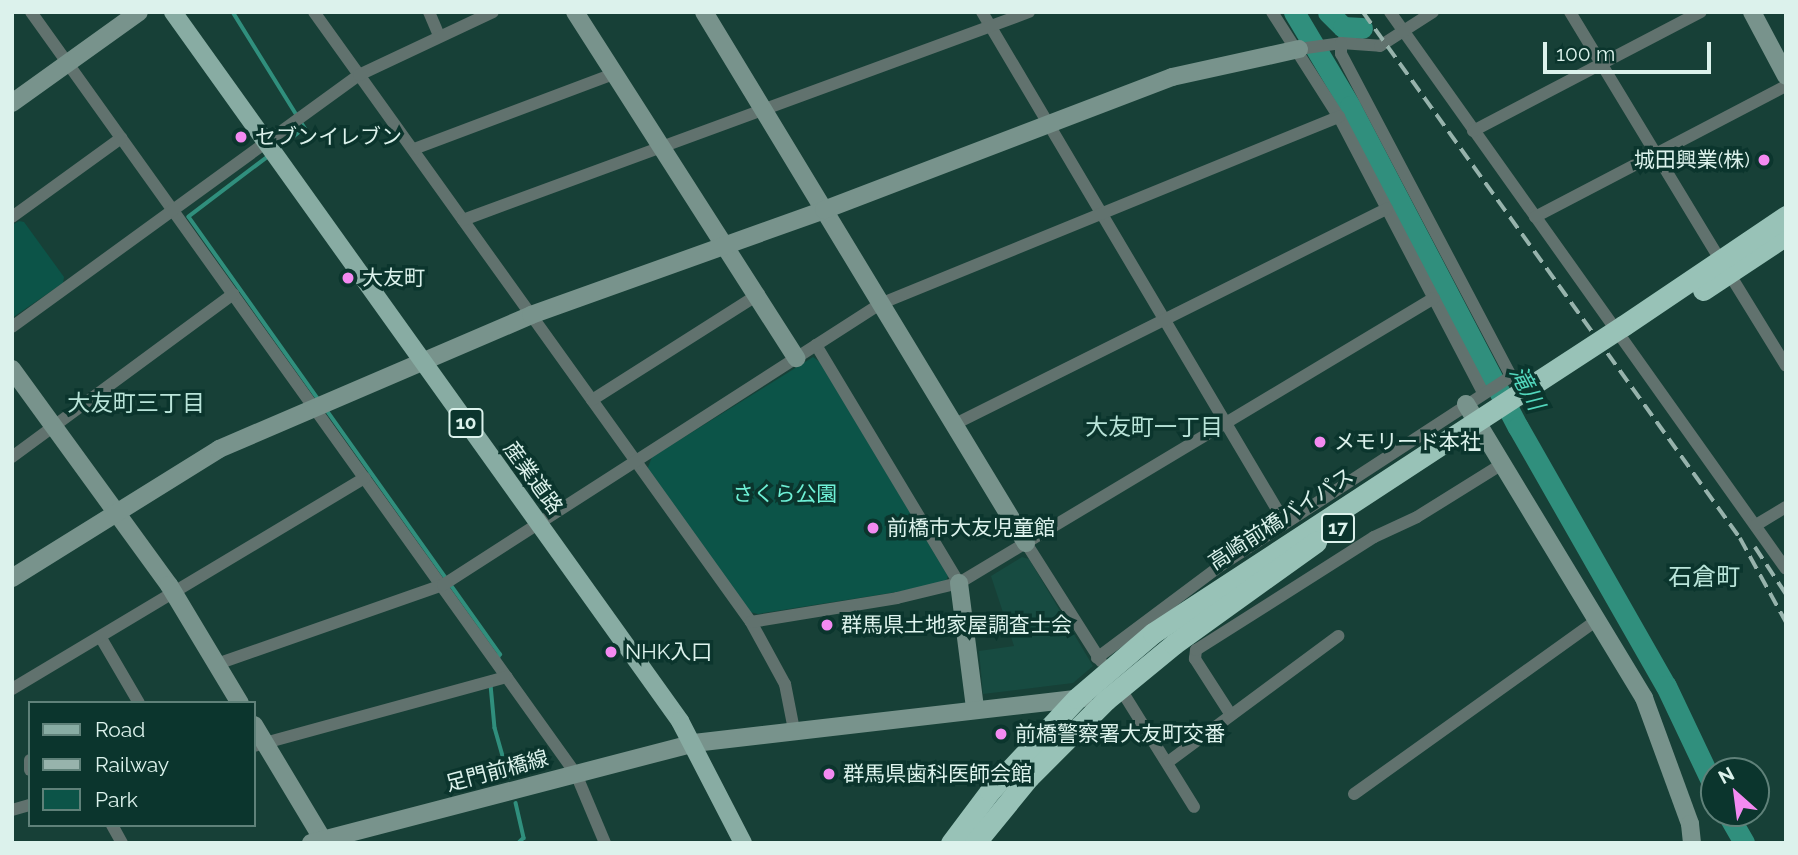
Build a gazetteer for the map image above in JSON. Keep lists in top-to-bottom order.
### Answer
{
  "streets": {
    "highway": ["高崎前橋バイパス", "17"],
    "main road": ["10", "産業道路"],
    "street": ["足門前橋線"]
  },
  "crossings": [
    ["産業道路", "足門前橋線"],
    ["高崎前橋バイパス", "足門前橋線"]
  ],
  "districts": ["大友町三丁目", "大友町一丁目", "石倉町"],
  "water": ["滝川"],
  "parks": ["さくら公園"],
  "places": [
    "セブンイレブン",
    "城田興業(株)",
    "大友町",
    "メモリード本社",
    "前橋市大友児童館",
    "群馬県土地家屋調査士会",
    "NHK入口",
    "前橋警察署大友町交番",
    "群馬県歯科医師会館"
  ],
  "legend": ["Road", "Railway", "Park"],
  "scale_bar": "100 m",
  "north": "top left"
}
